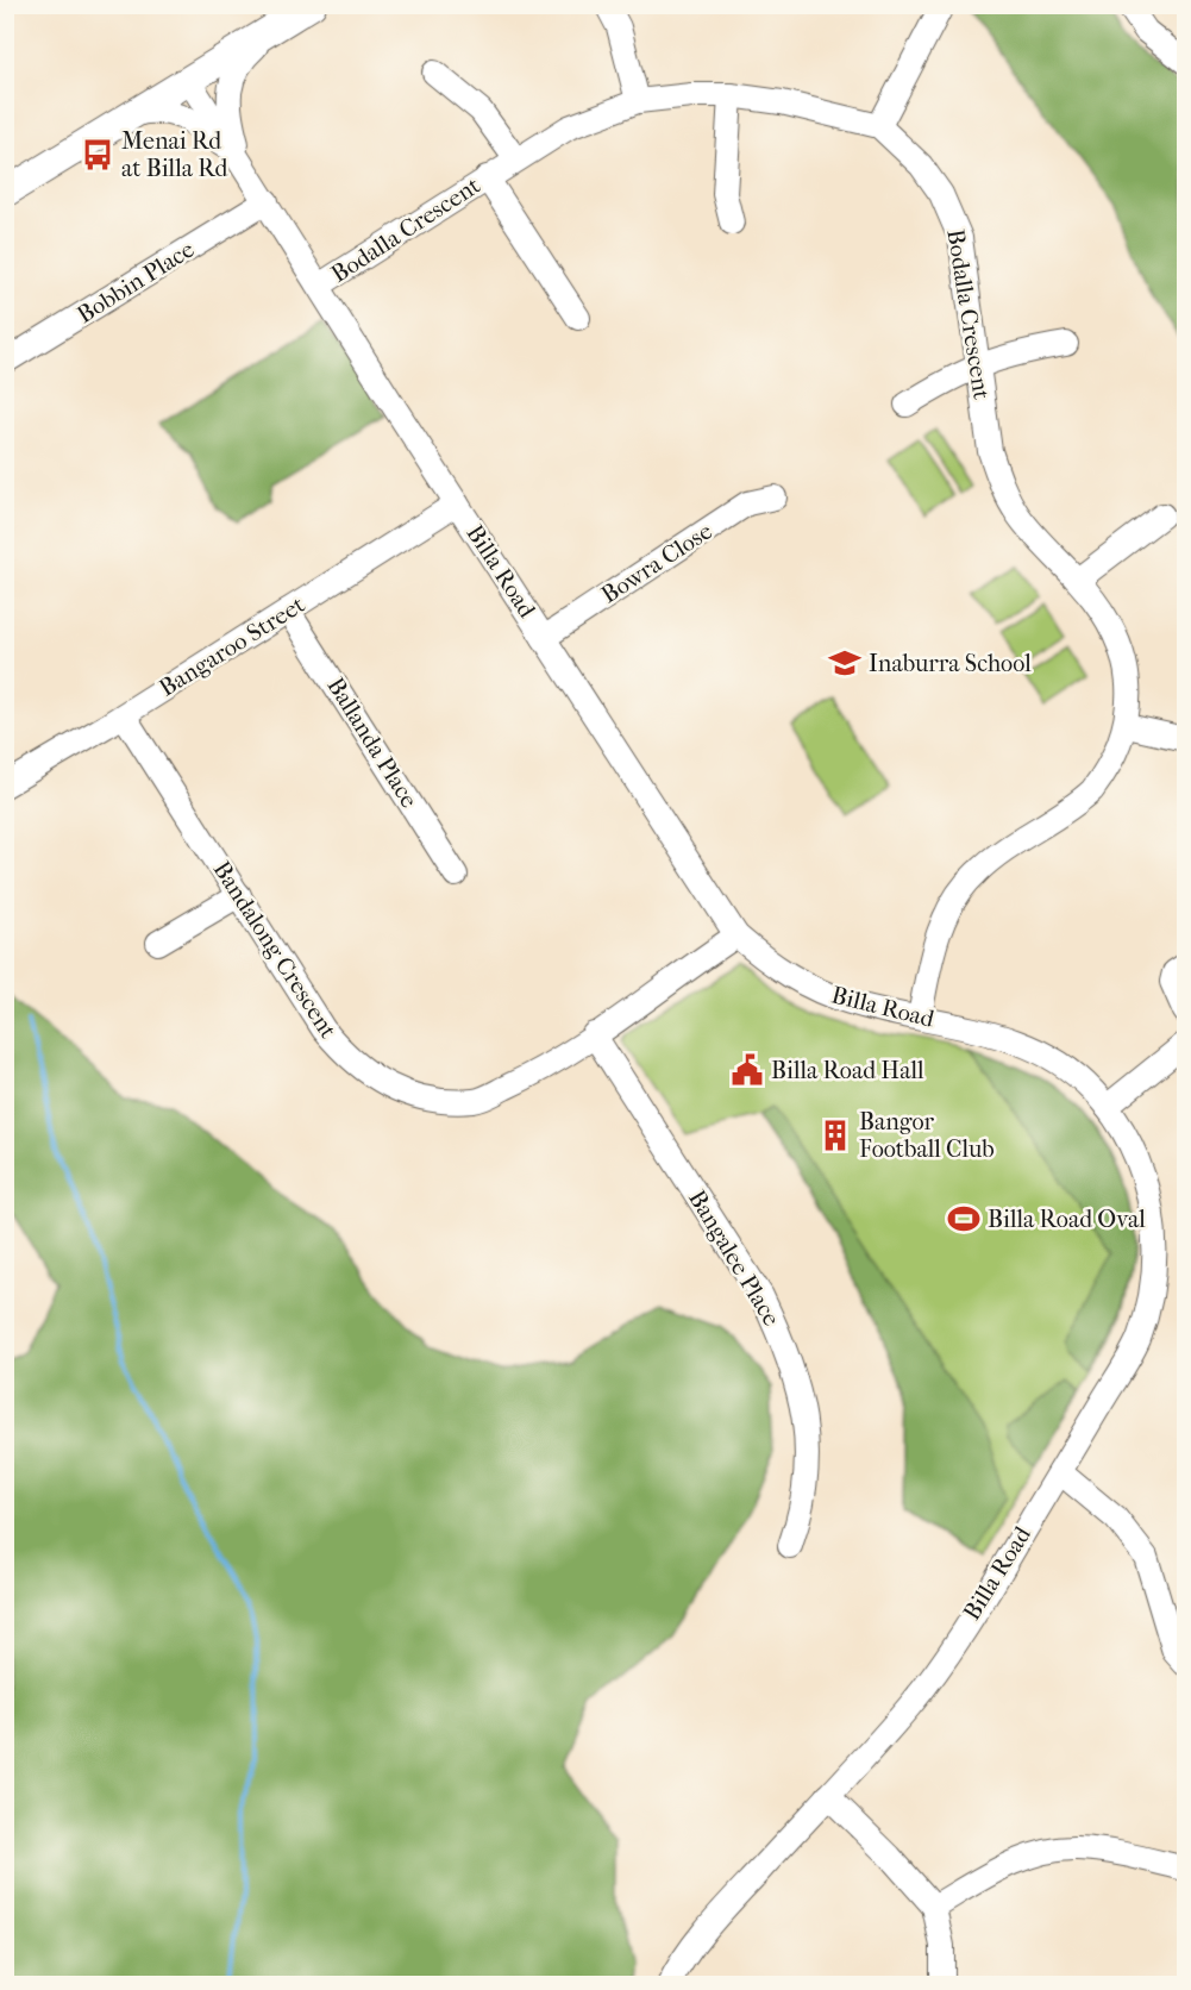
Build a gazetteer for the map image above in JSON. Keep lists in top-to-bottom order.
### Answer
{
  "streets": {
    "street": [
      "Bodalla Crescent",
      "Bobbin Place",
      "Bowra Close",
      "Billa Road",
      "Bangaroo Street",
      "Ballanda Place",
      "Bandalong Crescent",
      "Bangalee Place"
    ]
  },
  "crossings": [
    ["Bodalla Crescent", "Billa Road"],
    ["Bobbin Place", "Billa Road"],
    ["Bowra Close", "Billa Road"],
    ["Billa Road", "Bangaroo Street"],
    ["Billa Road", "Bandalong Crescent"],
    ["Bangaroo Street", "Ballanda Place"],
    ["Bangaroo Street", "Bandalong Crescent"],
    ["Bandalong Crescent", "Bangalee Place"]
  ],
  "places": {
    "bus stop": ["Menai Rd at Billa Rd"],
    "school or university": ["Inaburra School"],
    "public building": ["Billa Road Hall"],
    "building": ["Bangor Football Club"],
    "sports": ["Billa Road Oval"]
  }
}
